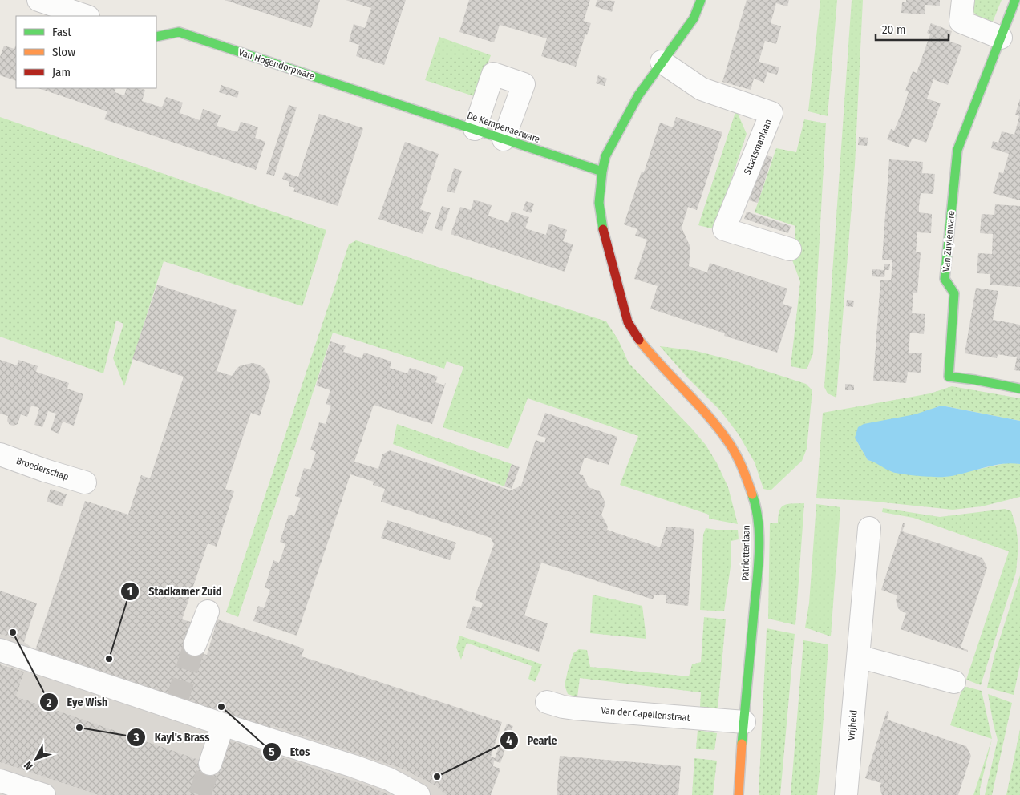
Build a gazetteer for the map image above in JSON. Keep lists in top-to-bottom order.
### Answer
{
  "streets": {
    "street": [
      "Van Hogendorpware",
      "De Kempenaerware",
      "Staatsmanlaan",
      "Van Zuylenware",
      "Broederschap",
      "Patriottenlaan",
      "Van der Capellenstraat",
      "Vrijheid"
    ]
  },
  "crossings": [
    ["Van Hogendorpware", "De Kempenaerware"],
    ["De Kempenaerware", "Patriottenlaan"],
    ["Patriottenlaan", "Van der Capellenstraat"]
  ],
  "places": [
    "Eye Wish",
    "Stadkamer Zuid",
    "Etos",
    "Kayl's Brass",
    "Pearle"
  ],
  "legend": ["Fast", "Slow", "Jam"],
  "scale_bar": "20 m",
  "north": "bottom left"
}
